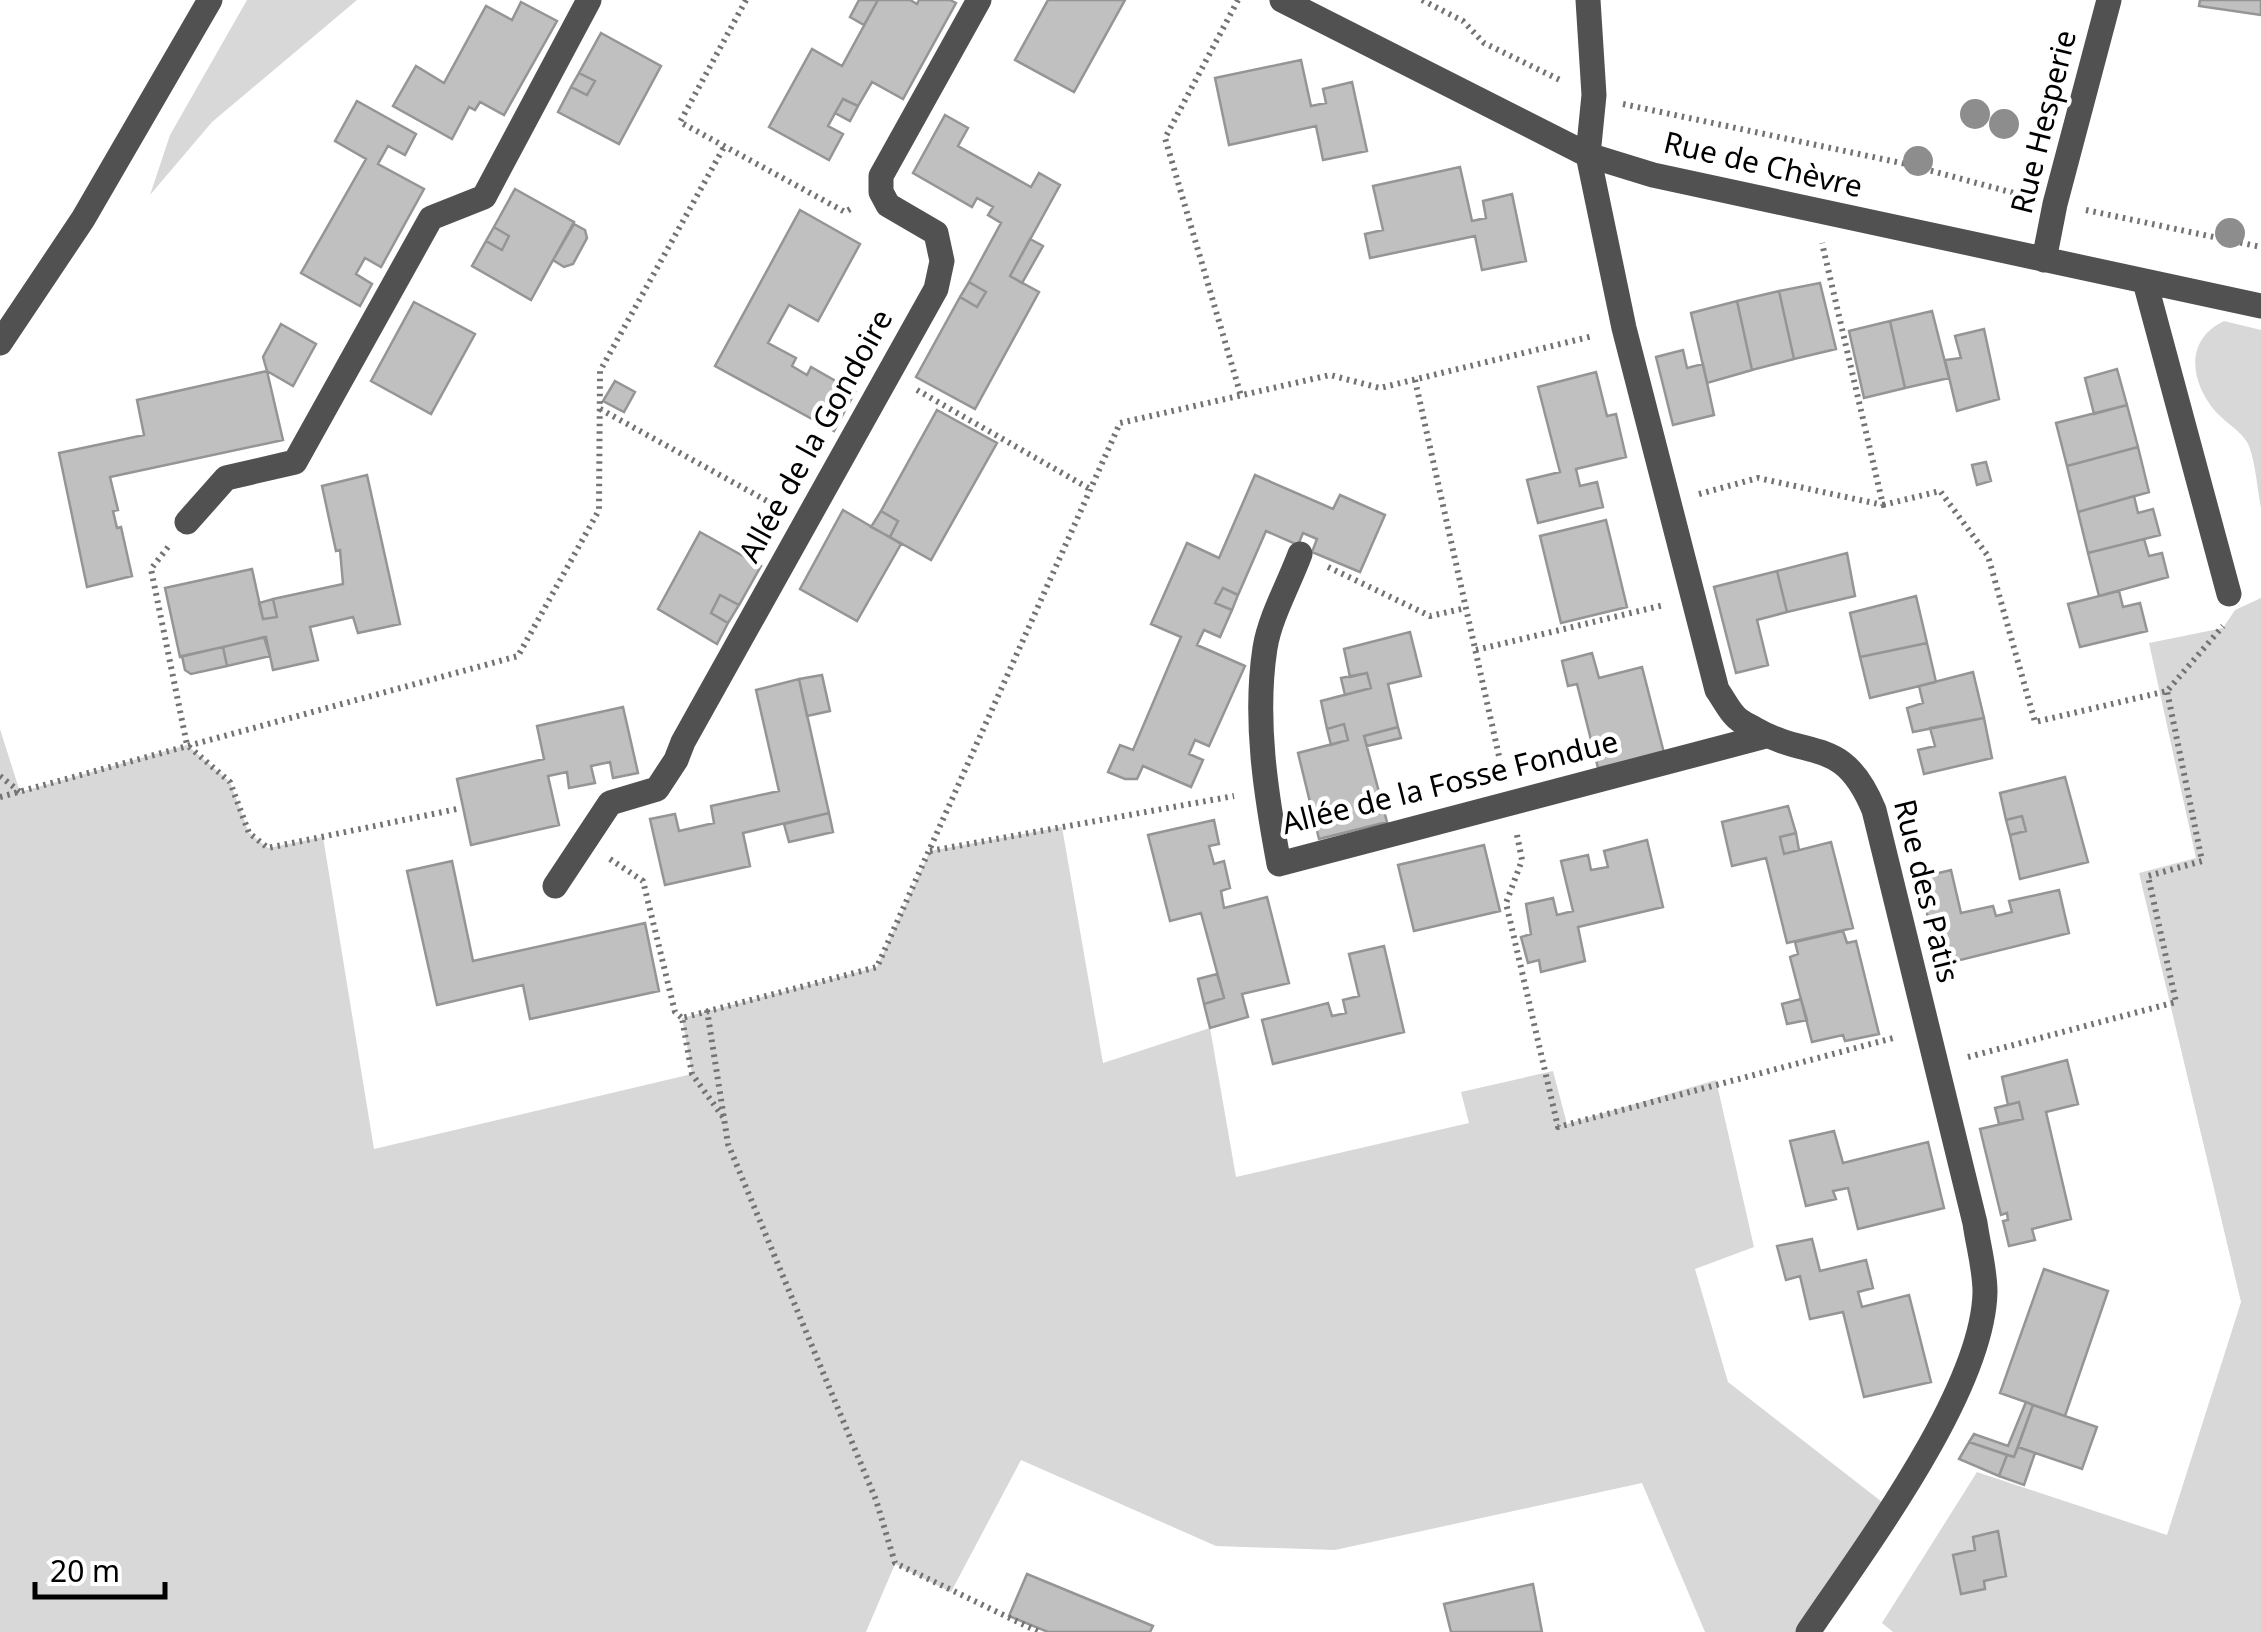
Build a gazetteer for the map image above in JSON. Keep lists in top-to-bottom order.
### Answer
{
  "streets": {
    "street": [
      "Rue Hesperie",
      "Rue de Chèvre",
      "Allée de la Gondoire",
      "Allée de la Fosse Fondue",
      "Rue des Patis"
    ]
  },
  "crossings": [
    ["Rue Hesperie", "Rue de Chèvre"],
    ["Rue de Chèvre", "Rue des Patis"],
    ["Allée de la Fosse Fondue", "Rue des Patis"]
  ],
  "scale_bar": "20 m"
}
